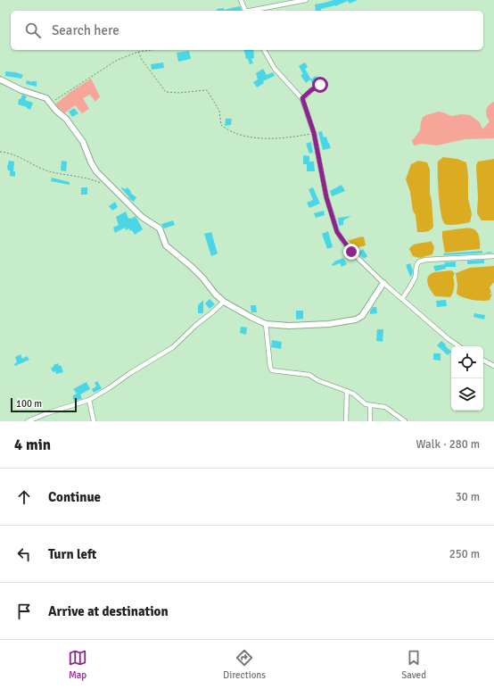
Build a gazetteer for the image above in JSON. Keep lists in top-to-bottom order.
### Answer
{
  "scale_bar": "100 m",
  "page": {
    "search": "Search here",
    "scale": "100 m",
    "heading": ["4 min", "Walk · 280 m"],
    "list": [
      ["Continue", "30 m"],
      ["Turn left", "250 m"],
      "Arrive at destination"
    ],
    "nav": ["Map", "Directions", "Saved"]
  }
}
